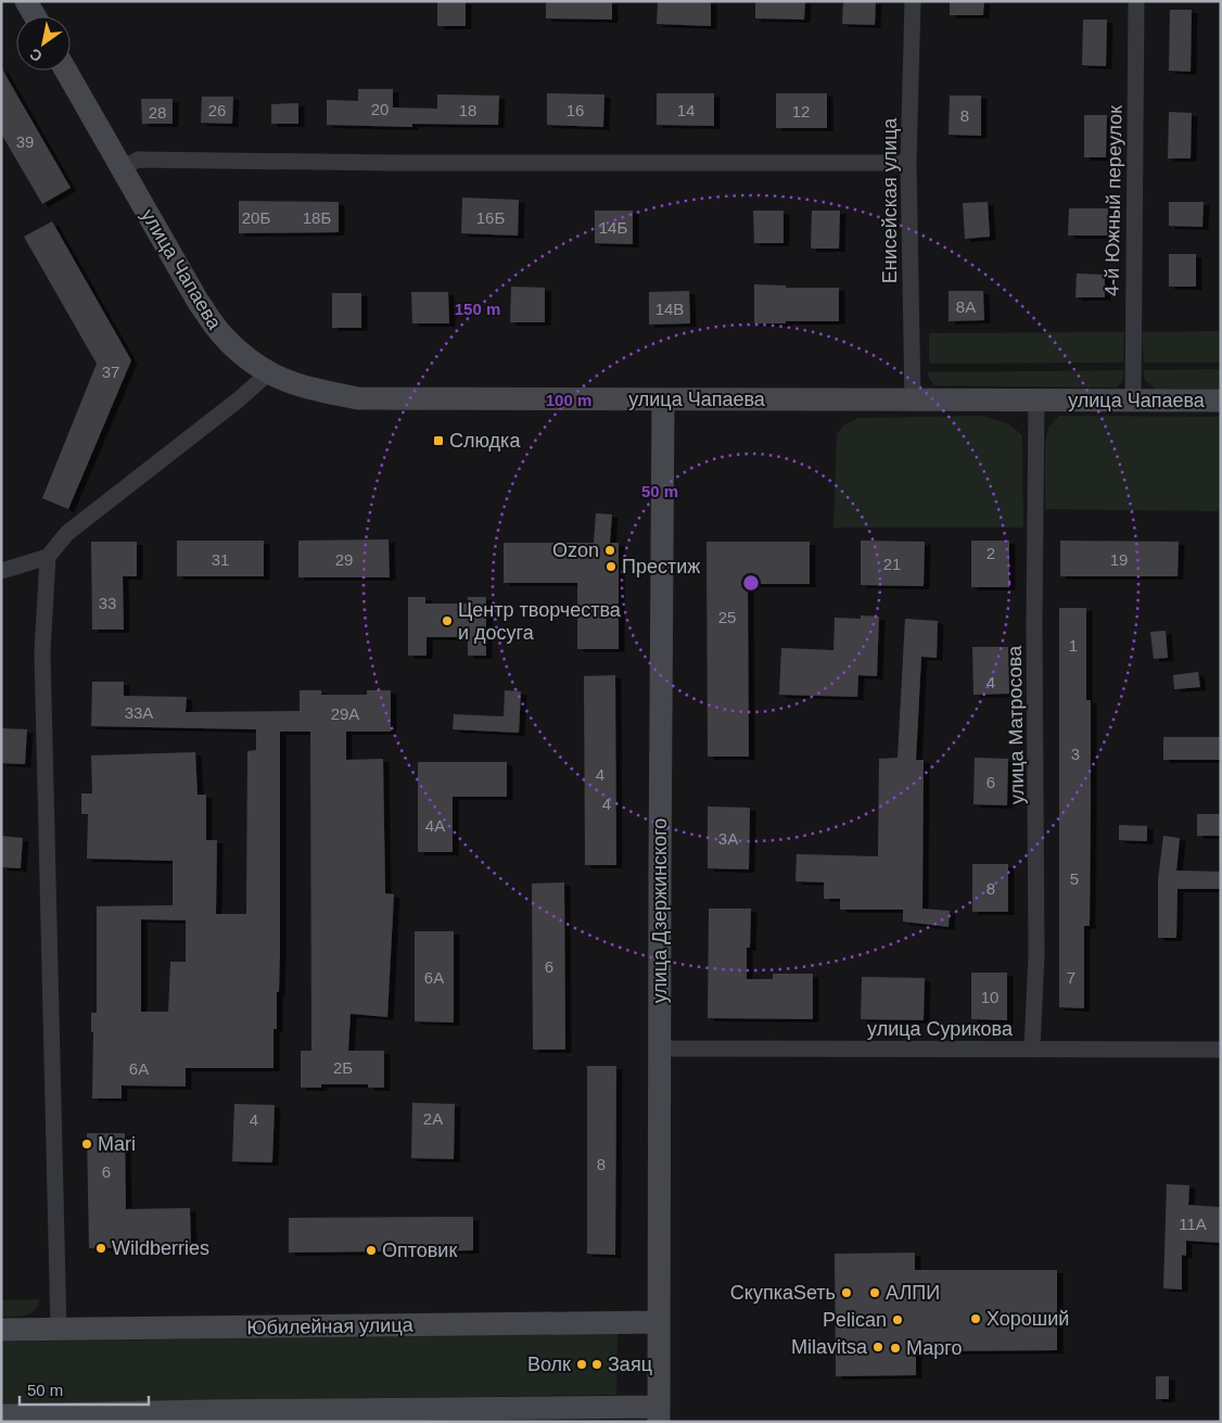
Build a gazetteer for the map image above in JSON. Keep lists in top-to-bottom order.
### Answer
{
  "streets": {
    "main road": ["улица Чапаева", "улица Дзержинского", "Юбилейная улица"],
    "street": [
      "Енисейская улица",
      "4-й Южный переулок",
      "улица Матросова",
      "улица Сурикова"
    ]
  },
  "crossings": [
    ["Енисейская улица", "улица Чапаева"],
    ["4-й Южный переулок", "улица Чапаева"],
    ["улица Чапаева", "улица Матросова"],
    ["улица Чапаева", "улица Дзержинского"],
    ["улица Матросова", "улица Сурикова"],
    ["улица Дзержинского", "улица Сурикова"],
    ["улица Дзержинского", "Юбилейная улица"]
  ],
  "places": {
    "transit": ["Слюдка"],
    "other": [
      "Ozon",
      "Престиж",
      "Центр творчества и досуга",
      "Mari",
      "Wildberries",
      "Оптовик",
      "СкупкаSеть",
      "АЛПИ",
      "Хороший",
      "Pelican",
      "Milavitsa",
      "Марго",
      "Волк",
      "Заяц"
    ]
  },
  "house_numbers": [
    "20",
    "26",
    "18",
    "16",
    "14",
    "12",
    "28",
    "8",
    "39",
    "20Б",
    "18Б",
    "16Б",
    "14Б",
    "8А",
    "14В",
    "37",
    "2",
    "31",
    "29",
    "19",
    "21",
    "33",
    "25",
    "1",
    "4",
    "33А",
    "29А",
    "3",
    "4",
    "6",
    "4",
    "4А",
    "3А",
    "5",
    "8",
    "6",
    "6А",
    "7",
    "10",
    "2Б",
    "6А",
    "2А",
    "4",
    "8",
    "6",
    "11А"
  ],
  "scale_bar": "50 m",
  "north": "bottom left",
  "rings": ["150 m", "100 m", "50 m"]
}
